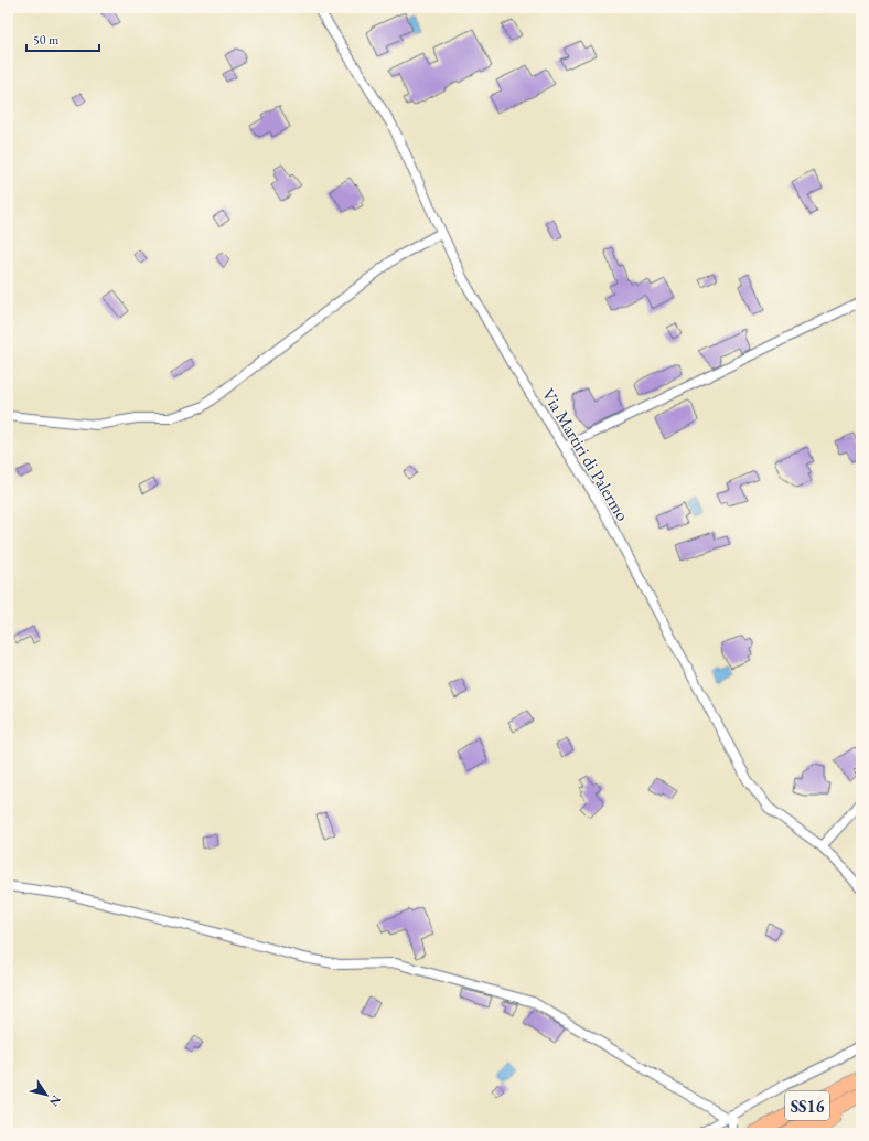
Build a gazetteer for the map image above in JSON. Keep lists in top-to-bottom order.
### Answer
{
  "streets": {
    "highway": ["SS16"],
    "street": ["Via Martiri di Palermo"]
  },
  "scale_bar": "50 m",
  "north": "bottom right"
}
